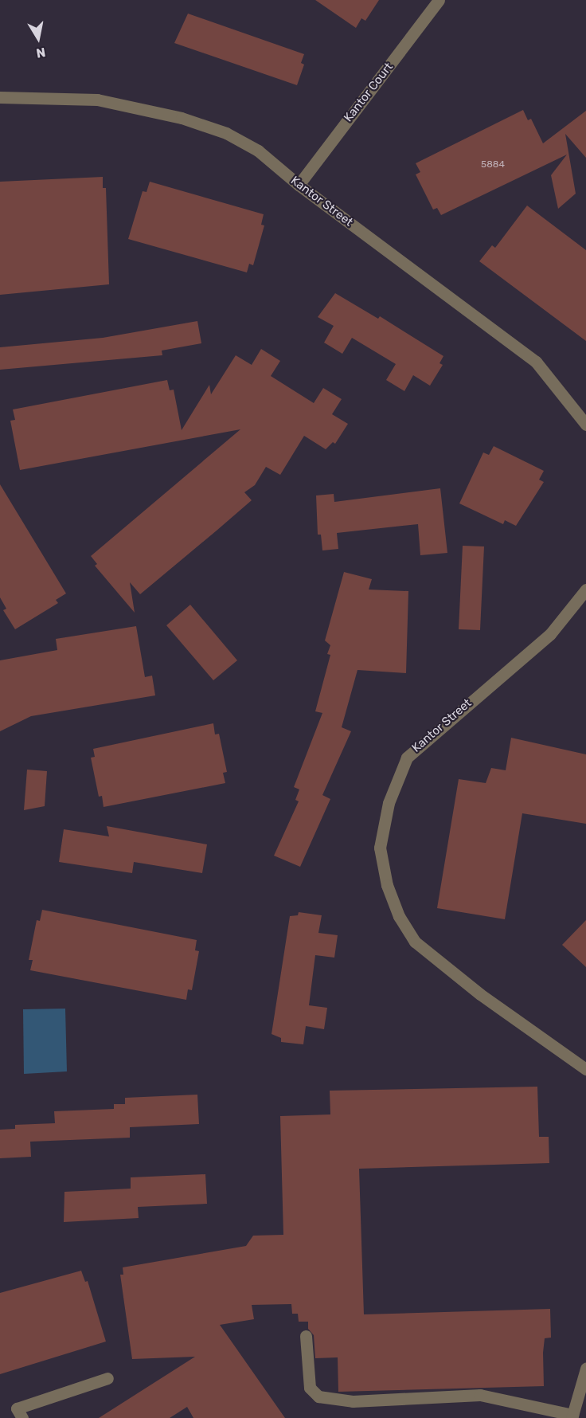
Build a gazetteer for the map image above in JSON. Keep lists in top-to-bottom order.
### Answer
{
  "streets": {
    "street": ["Kantor Court", "Kantor Street"]
  },
  "crossings": [
    ["Kantor Court", "Kantor Street"]
  ],
  "house_numbers": ["5884"],
  "north": "bottom"
}
